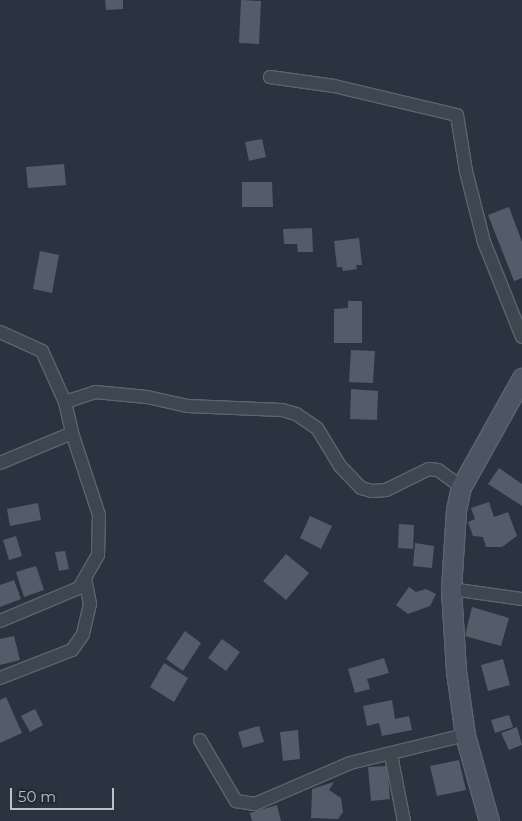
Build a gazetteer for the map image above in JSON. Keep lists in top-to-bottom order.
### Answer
{
  "scale_bar": "50 m"
}
